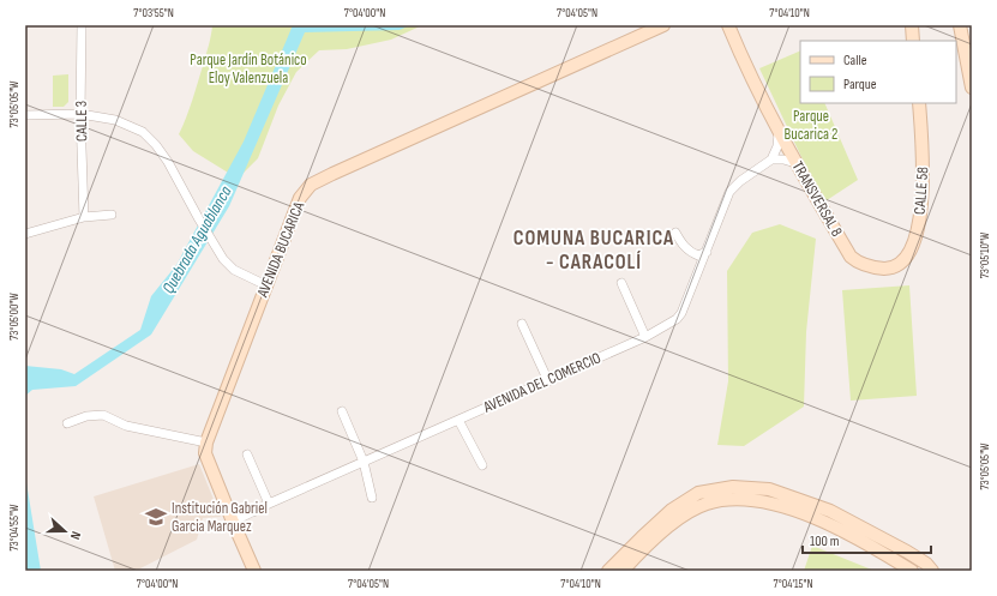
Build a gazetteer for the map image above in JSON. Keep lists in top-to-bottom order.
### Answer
{
  "streets": {
    "main road": ["CALLE 58", "TRANSVERSAL 8", "AVENIDA BUCARICA"],
    "street": ["CALLE 3", "AVENIDA DEL COMERCIO"]
  },
  "crossings": [
    ["CALLE 58", "TRANSVERSAL 8"]
  ],
  "districts": ["COMUNA BUCARICA - CARACOLÍ"],
  "water": ["Quebrada Aguablanca"],
  "parks": ["Parque Jardín Botánico Eloy Valenzuela", "Parque Bucarica 2"],
  "places": {
    "school or university": ["Institución Gabriel Garcia Marquez"]
  },
  "legend": ["Calle", "Parque"],
  "scale_bar": "100 m",
  "north": "right",
  "coordinates": [
    "7°03'55\"N",
    "7°04'00\"N",
    "7°04'05\"N",
    "7°04'10\"N",
    "73°05'05\"W",
    "73°05'10\"W",
    "73°05'00\"W",
    "73°04'55\"W",
    "7°04'15\"N"
  ]
}
